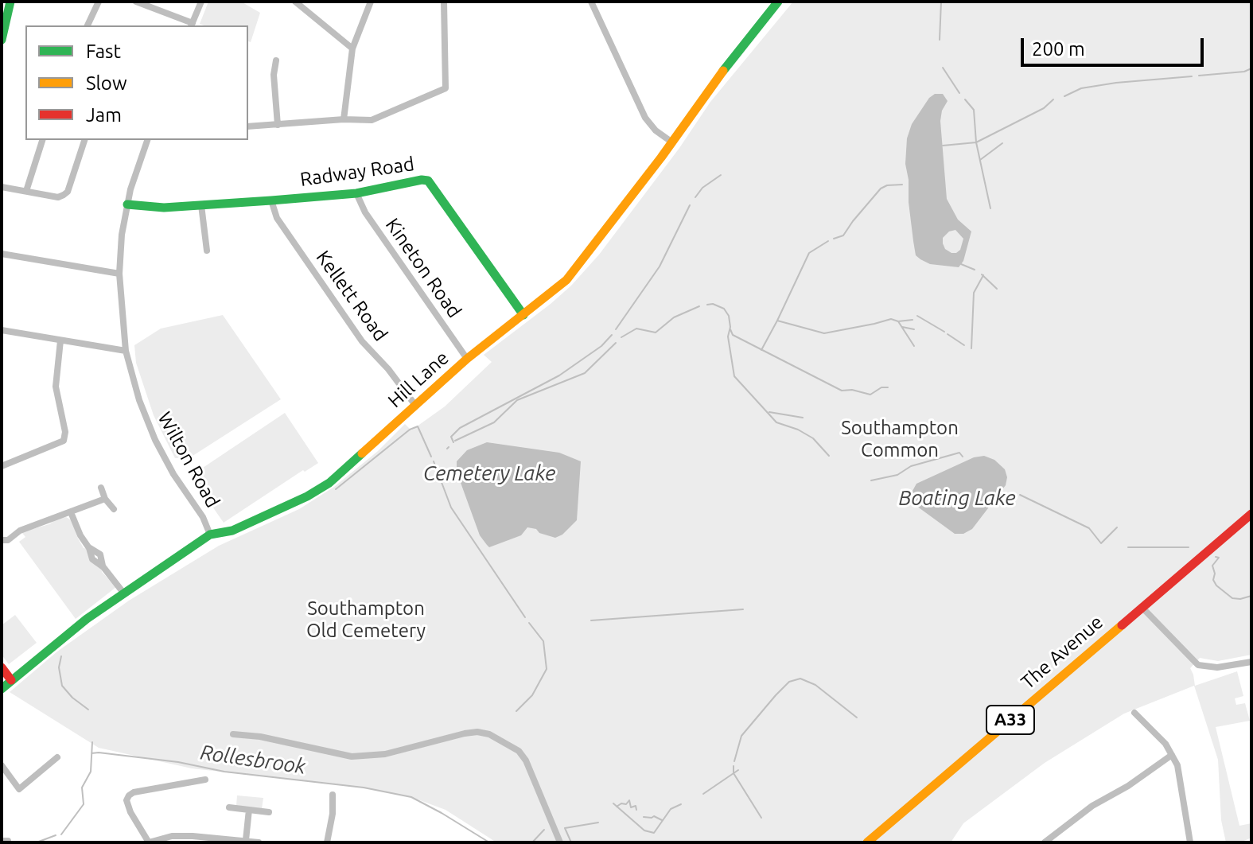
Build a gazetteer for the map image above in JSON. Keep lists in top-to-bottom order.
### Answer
{
  "streets": {
    "street": [
      "Radway Road",
      "Kineton Road",
      "Kellett Road",
      "Hill Lane",
      "Wilton Road",
      "The Avenue",
      "A33"
    ]
  },
  "crossings": [
    ["Radway Road", "Kineton Road"],
    ["Radway Road", "Kellett Road"],
    ["Radway Road", "Hill Lane"],
    ["Radway Road", "Wilton Road"],
    ["Kineton Road", "Hill Lane"],
    ["Kellett Road", "Hill Lane"],
    ["Hill Lane", "Wilton Road"]
  ],
  "water": ["Cemetery Lake", "Boating Lake", "Rollesbrook"],
  "parks": ["Southampton Common", "Southampton Old Cemetery"],
  "legend": ["Fast", "Slow", "Jam"],
  "scale_bar": "200 m"
}
